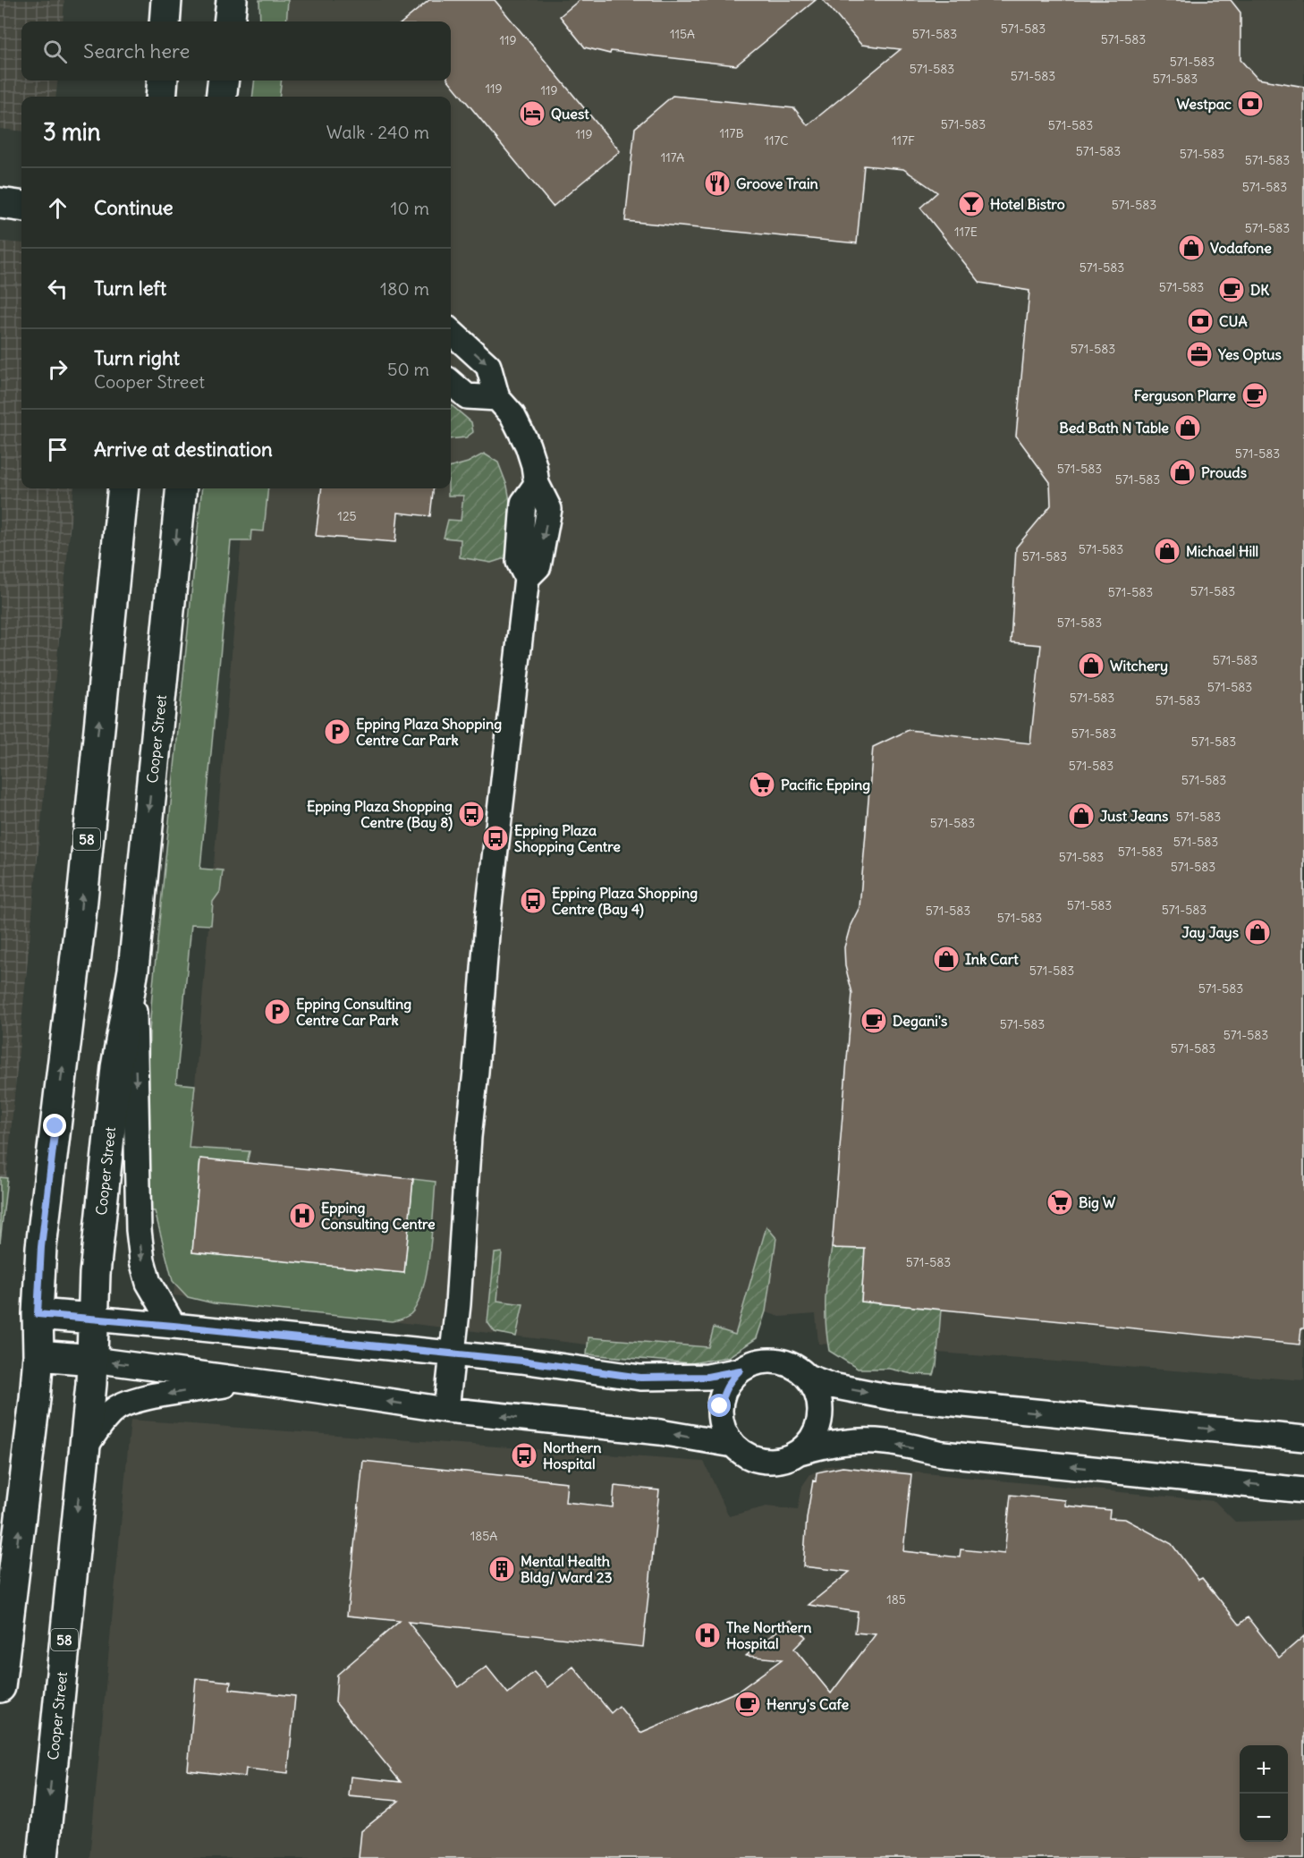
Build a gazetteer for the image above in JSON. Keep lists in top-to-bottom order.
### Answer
{
  "streets": {
    "main road": ["Cooper Street", "58"]
  },
  "places": {
    "bank": ["Westpac", "CUA"],
    "hotel": ["Quest"],
    "restaurant": ["Groove Train"],
    "bar": ["Hotel Bistro"],
    "shop": [
      "Vodafone",
      "Bed Bath N Table",
      "Prouds",
      "Michael Hill",
      "Witchery",
      "Just Jeans",
      "Jay Jays",
      "Ink Cart"
    ],
    "cafe": [
      "DK",
      "Ferguson Plarre",
      "Degani's",
      "Henry's Cafe"
    ],
    "office": ["Yes Optus"],
    "parking": ["Epping Plaza Shopping Centre Car Park", "Epping Consulting Centre Car Park"],
    "supermarket": ["Pacific Epping", "Big W"],
    "bus stop": [
      "Epping Plaza Shopping Centre (Bay 8)",
      "Epping Plaza Shopping Centre",
      "Epping Plaza Shopping Centre (Bay 4)",
      "Northern Hospital"
    ],
    "hospital": ["Epping Consulting Centre", "The Northern Hospital"],
    "building": ["Mental Health Bldg/ Ward 23"]
  },
  "house_numbers": [
    "571-583",
    "115A",
    "571-583",
    "571-583",
    "119",
    "571-583",
    "571-583",
    "571-583",
    "571-583",
    "119",
    "119",
    "571-583",
    "571-583",
    "117B",
    "119",
    "117C",
    "117F",
    "571-583",
    "571-583",
    "117A",
    "571-583",
    "571-583",
    "571-583",
    "571-583",
    "117E",
    "571-583",
    "571-583",
    "571-583",
    "571-583",
    "571-583",
    "571-583",
    "125",
    "571-583",
    "571-583",
    "571-583",
    "571-583",
    "571-583",
    "571-583",
    "571-583",
    "571-583",
    "571-583",
    "571-583",
    "571-583",
    "571-583",
    "571-583",
    "571-583",
    "571-583",
    "571-583",
    "571-583",
    "571-583",
    "571-583",
    "571-583",
    "571-583",
    "571-583",
    "571-583",
    "571-583",
    "571-583",
    "571-583",
    "571-583",
    "571-583",
    "571-583",
    "185A",
    "185"
  ],
  "page": {
    "search": "Search here",
    "heading": ["3 min", "Walk · 240 m"],
    "list": [
      ["Continue", "10 m"],
      ["Turn left", "180 m"],
      ["Turn right", "Cooper Street", "50 m"],
      "Arrive at destination"
    ],
    "map_buttons": ["+", "−"]
  }
}
